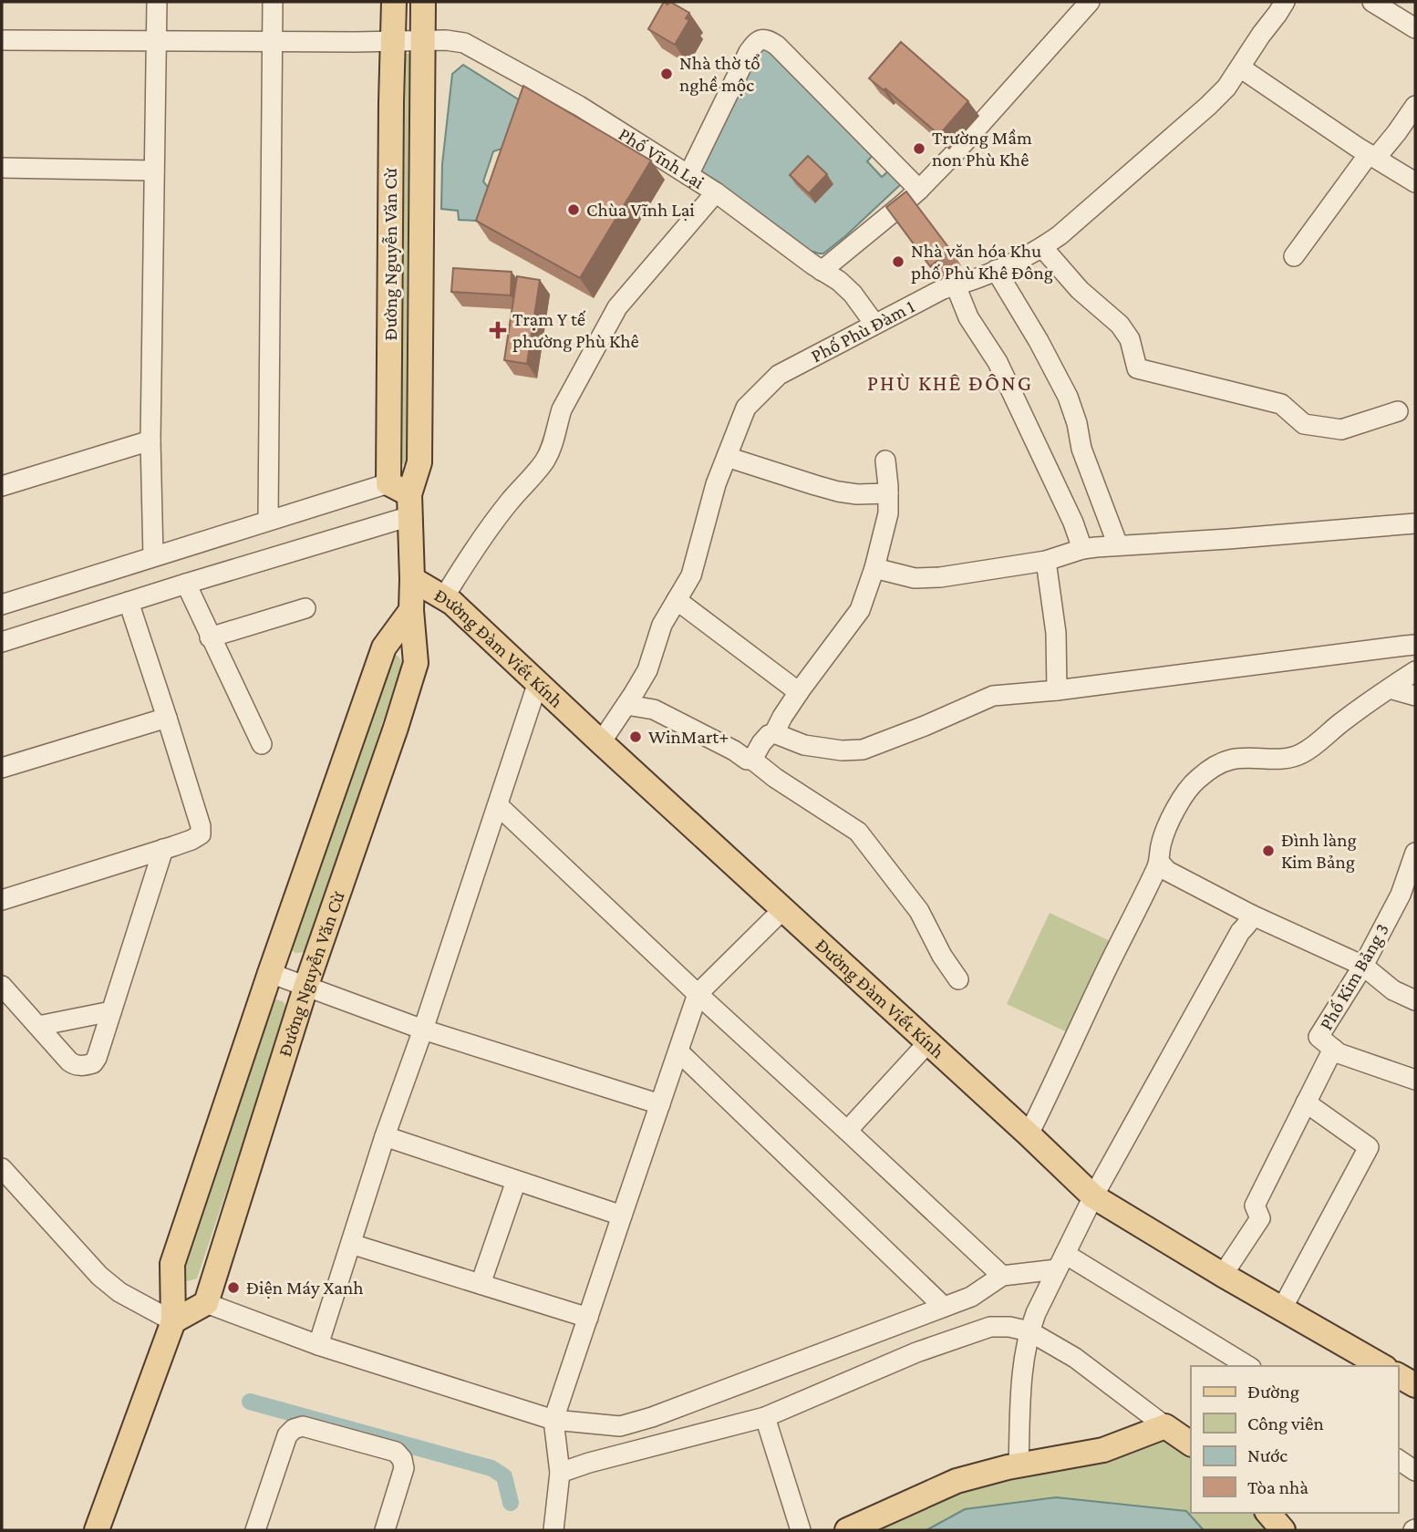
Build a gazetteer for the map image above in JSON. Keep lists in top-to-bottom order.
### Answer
{
  "streets": {
    "main road": ["Đường Nguyễn Văn Cừ", "Đường Đàm Viết Kính"],
    "street": ["Phố Vĩnh Lại", "Phố Phù Đàm 1", "Phố Kim Bảng 3"]
  },
  "crossings": [
    ["Phố Vĩnh Lại", "Đường Nguyễn Văn Cừ"],
    ["Phố Vĩnh Lại", "Phố Phù Đàm 1"],
    ["Đường Nguyễn Văn Cừ", "Đường Đàm Viết Kính"],
    ["Phố Phù Đàm 1", "Đường Đàm Viết Kính"]
  ],
  "districts": ["PHÙ KHÊ ĐÔNG"],
  "places": {
    "other": [
      "Nhà thờ tổ nghề mộc",
      "Trường Mầm non Phù Khê",
      "Chùa Vĩnh Lại",
      "Nhà văn hóa Khu phố Phù Khê Đông",
      "WinMart+",
      "Đình làng Kim Bảng",
      "Điện Máy Xanh"
    ],
    "health": ["Trạm Y tế phường Phù Khê"]
  },
  "legend": [
    "Đường",
    "Công viên",
    "Nước",
    "Tòa nhà"
  ]
}
